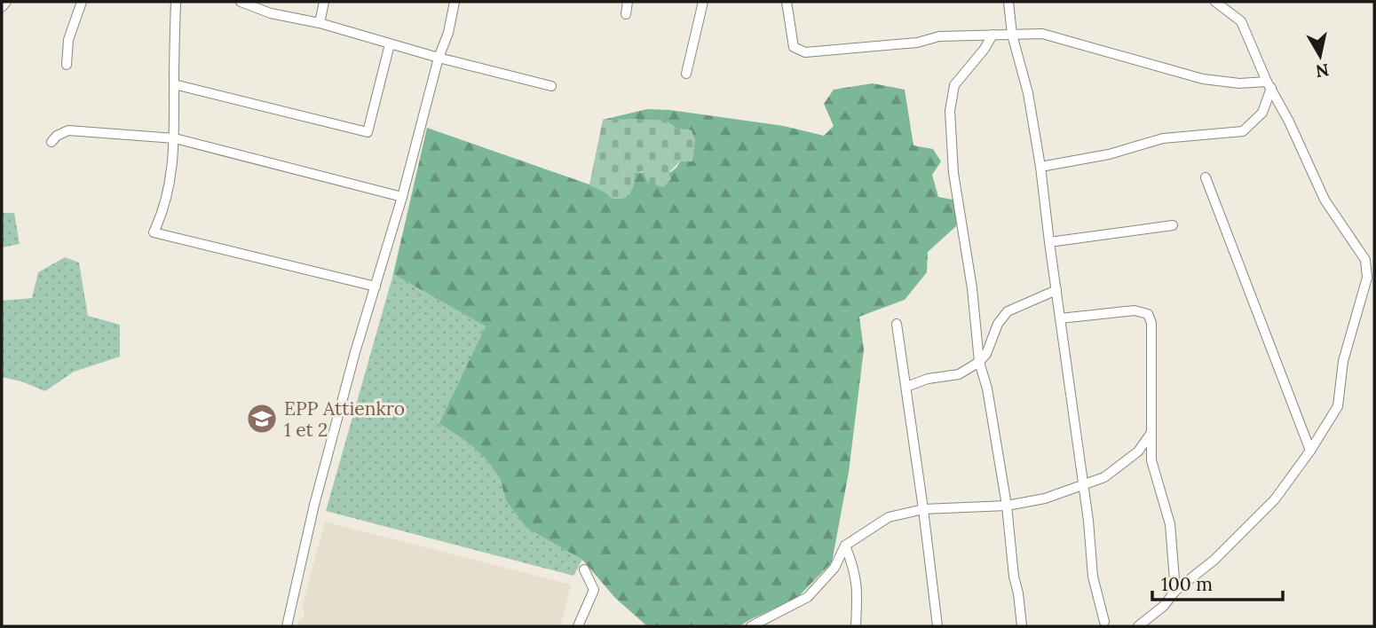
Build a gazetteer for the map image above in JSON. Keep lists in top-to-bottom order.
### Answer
{
  "places": {
    "school or university": ["EPP Attienkro 1 et 2"]
  },
  "scale_bar": "100 m",
  "north": "bottom"
}
